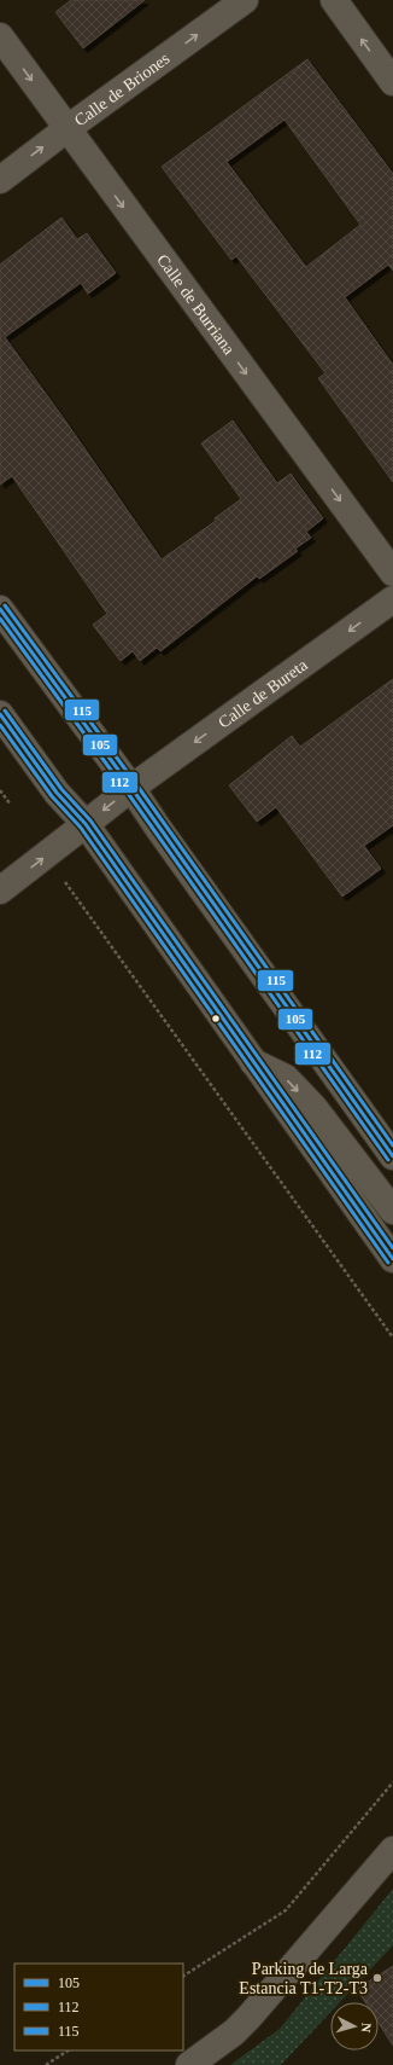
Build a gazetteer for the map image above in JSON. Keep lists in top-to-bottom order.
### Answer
{
  "streets": {
    "street": ["Calle de Briones", "Calle de Burriana", "Calle de Bureta"]
  },
  "crossings": [
    ["Calle de Briones", "Calle de Burriana"]
  ],
  "one_way": ["Calle de Briones", "Calle de Burriana"],
  "places": ["Parking de Larga Estancia T1-T2-T3"],
  "lines": ["transit line 115", "transit line 105", "transit line 112"],
  "legend": ["105", "112", "115"],
  "north": "right"
}
